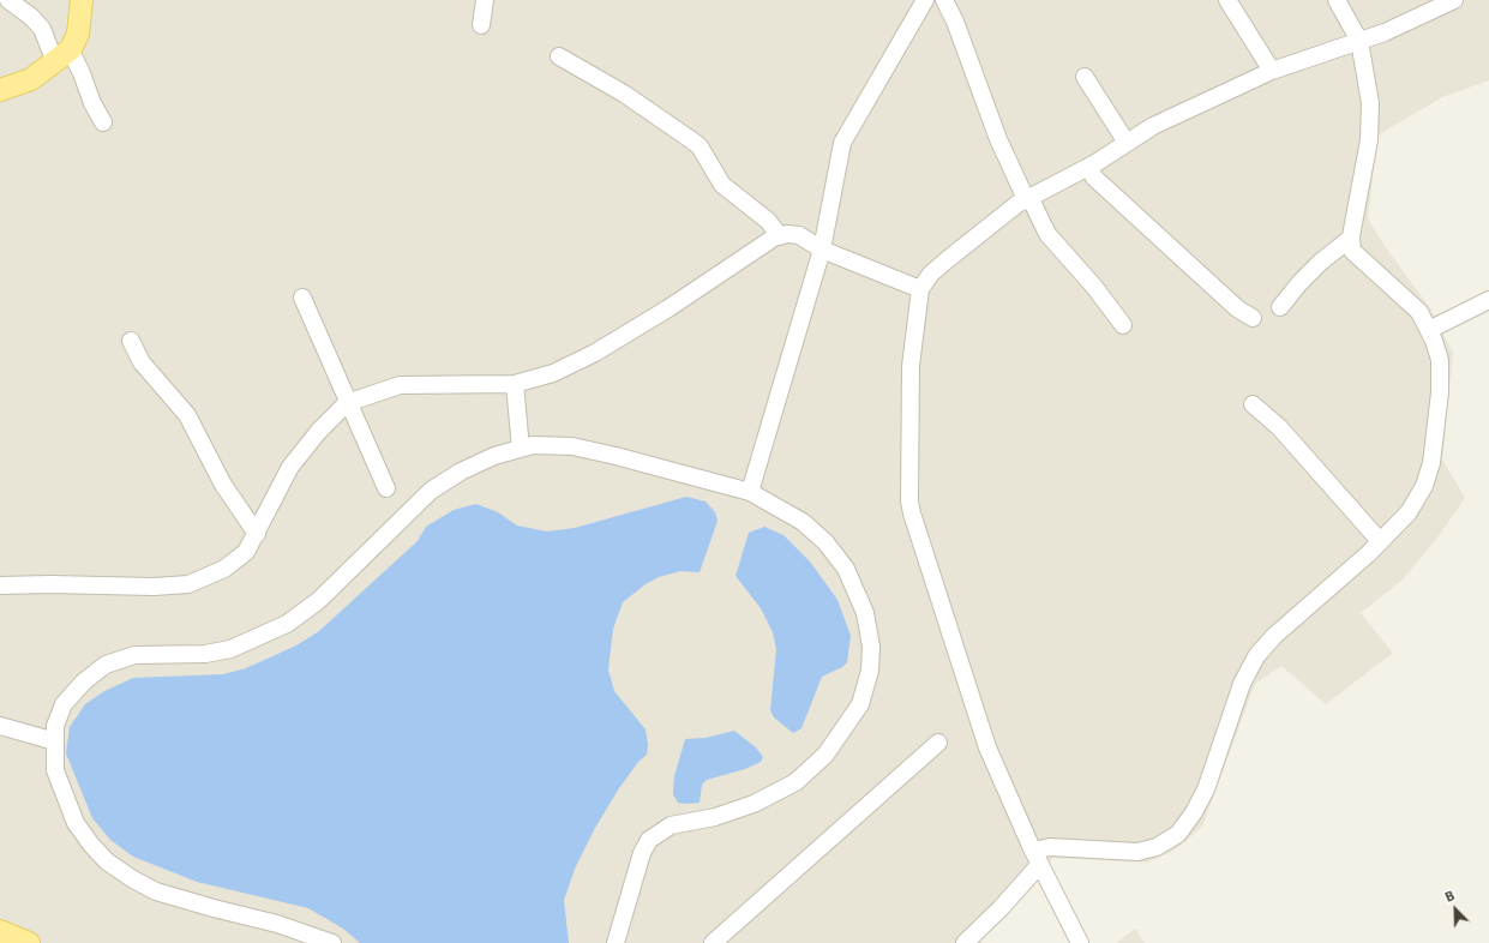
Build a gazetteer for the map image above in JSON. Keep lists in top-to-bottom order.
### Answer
{
  "north": "top left"
}
